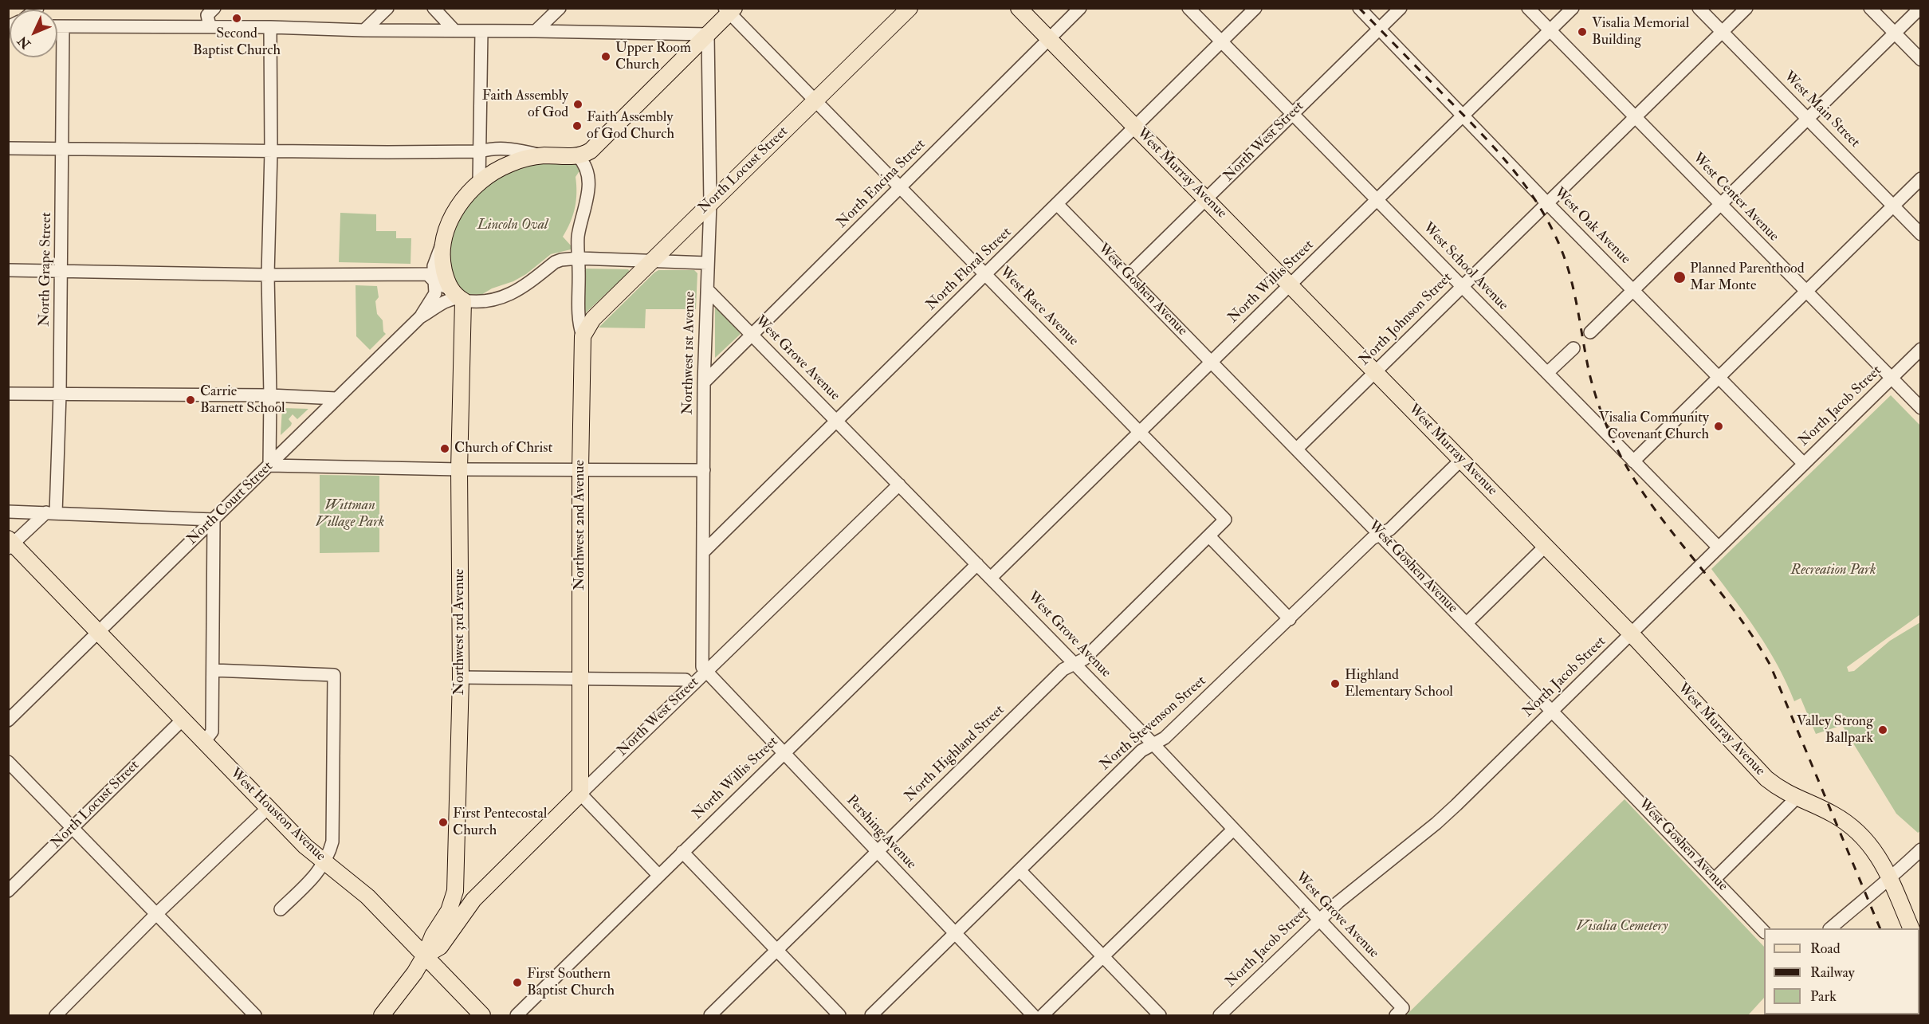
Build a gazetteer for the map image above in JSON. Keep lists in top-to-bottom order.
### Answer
{
  "streets": {
    "main road": [
      "North West Street",
      "North Locust Street",
      "West Murray Avenue",
      "Northwest 2nd Avenue",
      "Northwest 3rd Avenue",
      "West Houston Avenue"
    ],
    "street": [
      "West Main Street",
      "North Encina Street",
      "West Center Avenue",
      "West Oak Avenue",
      "West School Avenue",
      "North Grape Street",
      "North Floral Street",
      "North Willis Street",
      "West Goshen Avenue",
      "West Race Avenue",
      "North Johnson Street",
      "Northwest 1st Avenue",
      "West Grove Avenue",
      "North Jacob Street",
      "North Court Street",
      "North Stevenson Street",
      "North Highland Street",
      "Pershing Avenue"
    ]
  },
  "crossings": [
    ["West Main Street", "North Johnson Street"],
    ["North West Street", "West Murray Avenue"],
    ["North West Street", "West Oak Avenue"],
    ["North West Street", "West School Avenue"],
    ["North West Street", "West Goshen Avenue"],
    ["North West Street", "Northwest 1st Avenue"],
    ["North West Street", "West Grove Avenue"],
    ["North West Street", "Northwest 2nd Avenue"],
    ["North West Street", "Northwest 3rd Avenue"],
    ["North West Street", "West Houston Avenue"],
    ["North West Street", "Pershing Avenue"],
    ["North Locust Street", "West Race Avenue"],
    ["North Locust Street", "Northwest 1st Avenue"],
    ["North Locust Street", "Northwest 2nd Avenue"],
    ["North Locust Street", "West Houston Avenue"],
    ["West Murray Avenue", "North Encina Street"],
    ["West Murray Avenue", "North Floral Street"],
    ["West Murray Avenue", "North Willis Street"],
    ["West Murray Avenue", "North Johnson Street"],
    ["West Murray Avenue", "North Jacob Street"],
    ["West Murray Avenue", "North Stevenson Street"],
    ["North Encina Street", "West Race Avenue"],
    ["North Encina Street", "Northwest 1st Avenue"],
    ["North Encina Street", "West Grove Avenue"],
    ["West Center Avenue", "North Willis Street"],
    ["West Center Avenue", "North Johnson Street"],
    ["West Center Avenue", "North Jacob Street"],
    ["West Oak Avenue", "North Willis Street"],
    ["West Oak Avenue", "North Johnson Street"],
    ["West Oak Avenue", "North Jacob Street"],
    ["West School Avenue", "North Floral Street"],
    ["West School Avenue", "North Willis Street"],
    ["West School Avenue", "North Johnson Street"],
    ["West School Avenue", "North Jacob Street"],
    ["North Floral Street", "West Goshen Avenue"],
    ["North Floral Street", "West Race Avenue"],
    ["North Floral Street", "Northwest 1st Avenue"],
    ["North Floral Street", "West Grove Avenue"],
    ["North Willis Street", "West Goshen Avenue"],
    ["North Willis Street", "West Race Avenue"],
    ["North Willis Street", "West Grove Avenue"],
    ["North Willis Street", "Pershing Avenue"],
    ["West Goshen Avenue", "North Johnson Street"],
    ["West Goshen Avenue", "North Jacob Street"],
    ["West Goshen Avenue", "North Stevenson Street"],
    ["West Race Avenue", "North Highland Street"],
    ["Northwest 1st Avenue", "West Grove Avenue"],
    ["Northwest 1st Avenue", "Pershing Avenue"],
    ["West Grove Avenue", "North Jacob Street"],
    ["West Grove Avenue", "North Stevenson Street"],
    ["West Grove Avenue", "North Highland Street"],
    ["North Court Street", "Northwest 2nd Avenue"],
    ["North Court Street", "Northwest 3rd Avenue"],
    ["North Court Street", "West Houston Avenue"],
    ["Northwest 2nd Avenue", "Northwest 3rd Avenue"],
    ["Northwest 3rd Avenue", "West Houston Avenue"],
    ["North Stevenson Street", "Pershing Avenue"],
    ["North Highland Street", "Pershing Avenue"]
  ],
  "parks": [
    "Lincoln Oval",
    "Wittman Village Park",
    "Recreation Park",
    "Visalia Cemetery"
  ],
  "places": [
    "Second Baptist Church",
    "Visalia Memorial Building",
    "Upper Room Church",
    "Faith Assembly of God",
    "Faith Assembly of God Church",
    "Planned Parenthood Mar Monte",
    "Carrie Barnett School",
    "Visalia Community Covenant Church",
    "Church of Christ",
    "Highland Elementary School",
    "Valley Strong Ballpark",
    "First Pentecostal Church",
    "First Southern Baptist Church"
  ],
  "legend": ["Road", "Railway", "Park"],
  "north": "bottom left"
}
